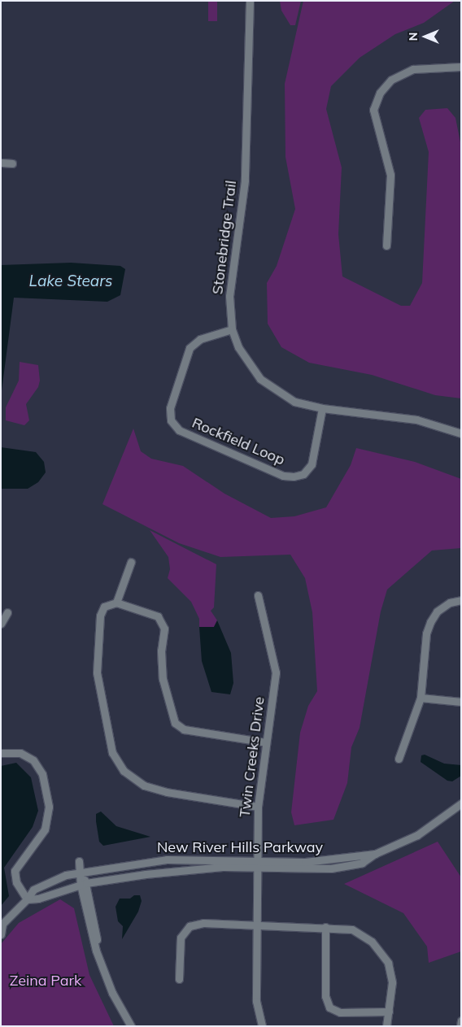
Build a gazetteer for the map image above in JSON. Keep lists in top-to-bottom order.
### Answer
{
  "streets": {
    "street": [
      "Stonebridge Trail",
      "Rockfield Loop",
      "Twin Creeks Drive",
      "New River Hills Parkway"
    ]
  },
  "crossings": [
    ["Stonebridge Trail", "Rockfield Loop"],
    ["Twin Creeks Drive", "New River Hills Parkway"]
  ],
  "water": ["Lake Stears"],
  "parks": ["Zeina Park"],
  "north": "left"
}
